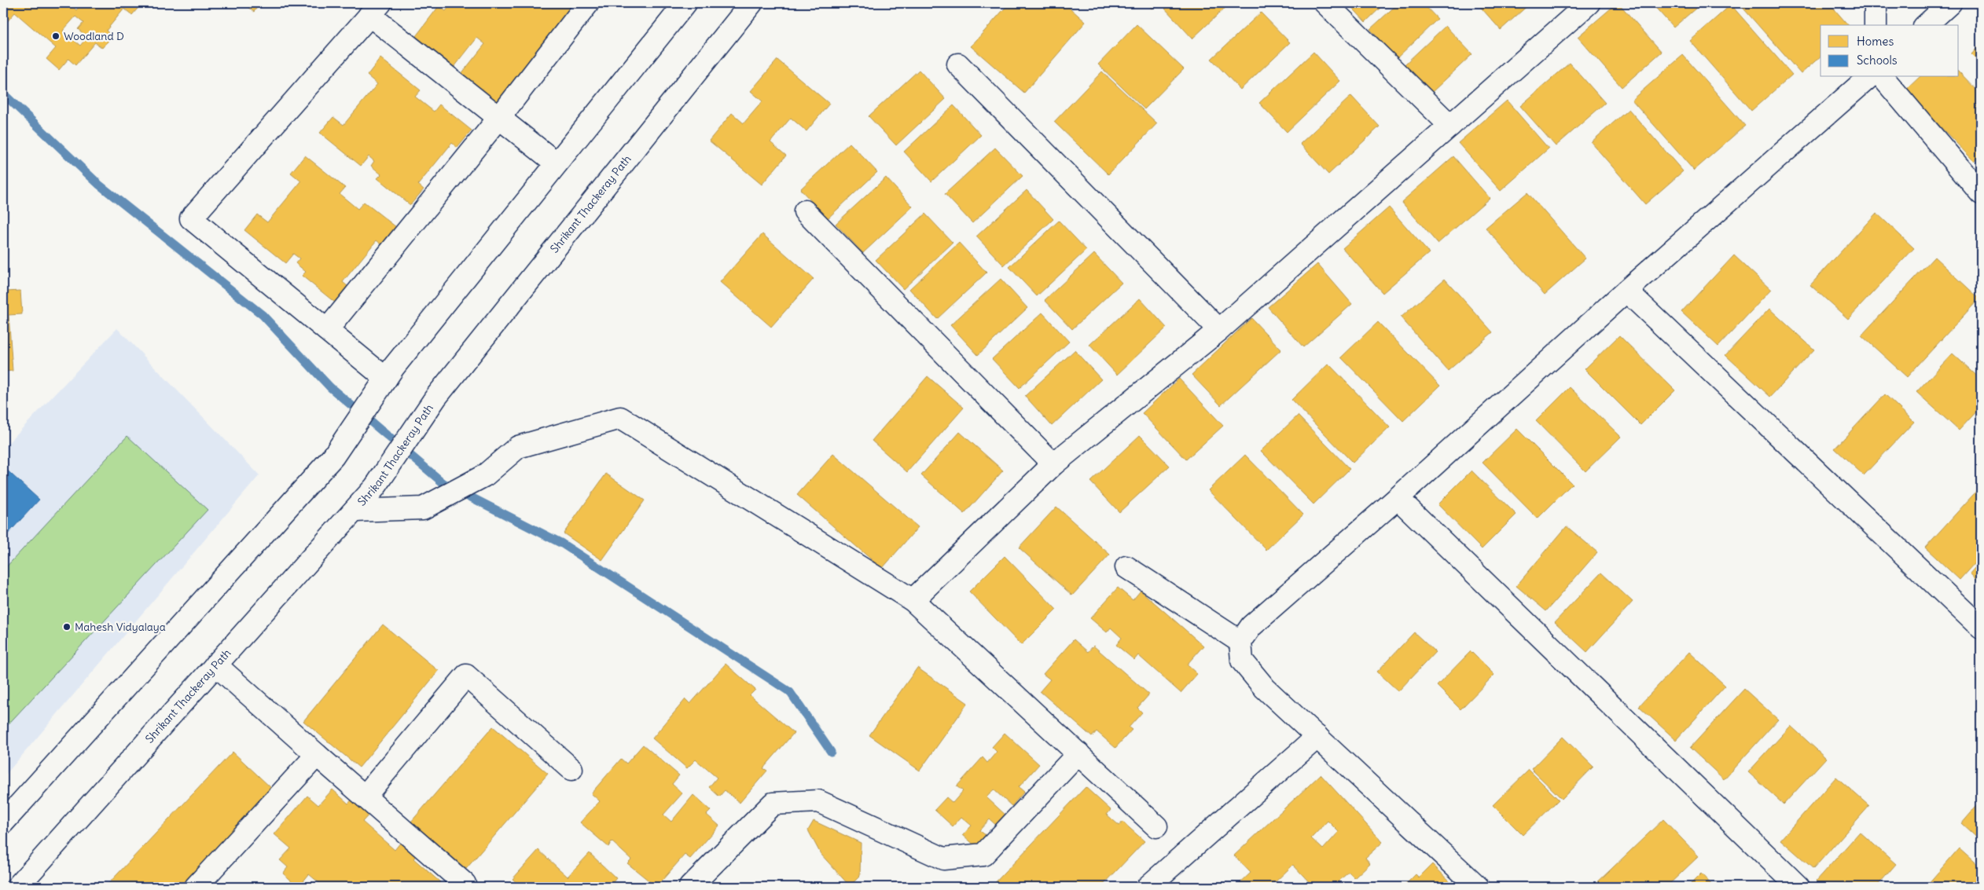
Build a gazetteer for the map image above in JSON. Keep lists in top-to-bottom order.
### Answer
{
  "streets": {
    "street": ["Shrikant Thackeray Path"]
  },
  "places": ["Woodland D", "Mahesh Vidyalaya"],
  "legend": ["Homes", "Schools"]
}
